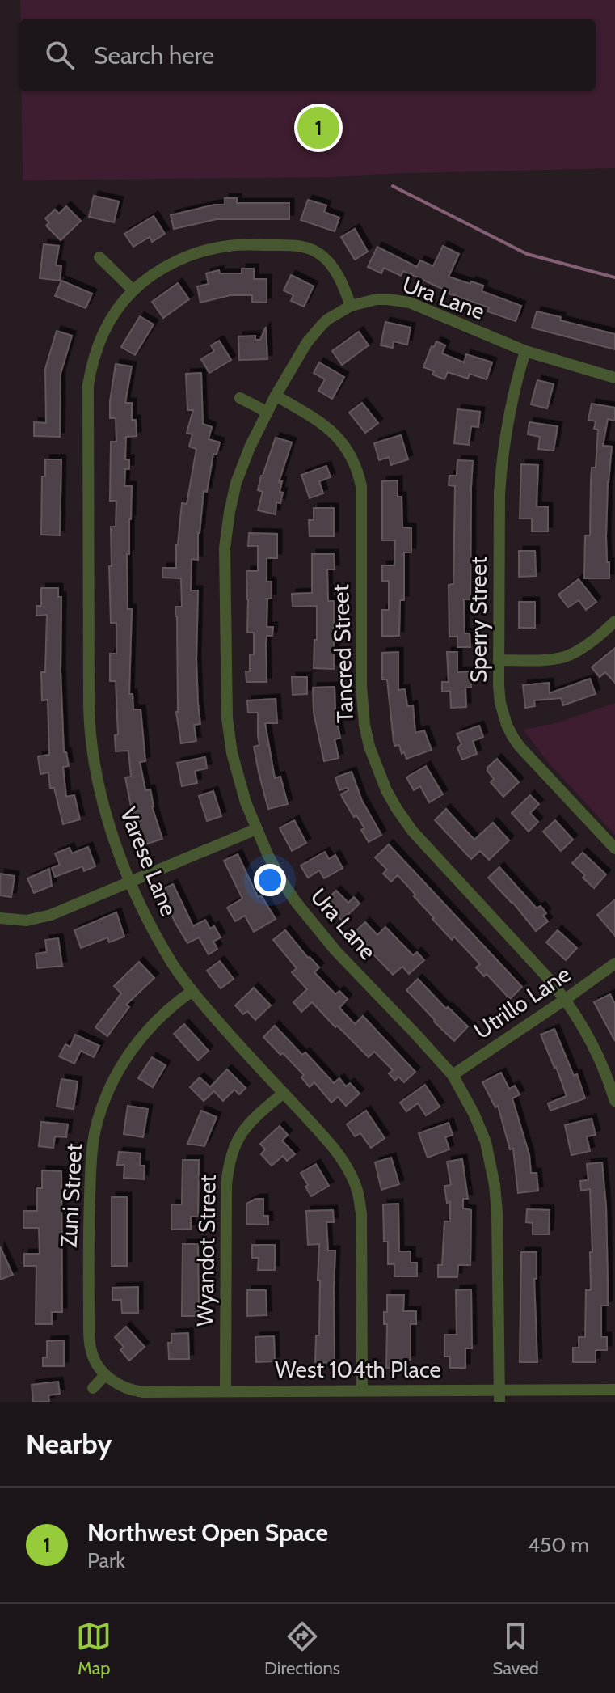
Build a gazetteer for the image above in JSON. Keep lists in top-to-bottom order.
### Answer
{
  "streets": {
    "street": [
      "Ura Lane",
      "Sperry Street",
      "Tancred Street",
      "Varese Lane",
      "Utrillo Lane",
      "Zuni Street",
      "Wyandot Street",
      "West 104th Place"
    ]
  },
  "crossings": [
    ["Ura Lane", "Sperry Street"],
    ["Ura Lane", "Tancred Street"],
    ["Ura Lane", "Varese Lane"],
    ["Ura Lane", "Utrillo Lane"],
    ["Ura Lane", "West 104th Place"],
    ["Tancred Street", "Utrillo Lane"],
    ["Varese Lane", "Zuni Street"],
    ["Varese Lane", "Wyandot Street"],
    ["Varese Lane", "West 104th Place"],
    ["Zuni Street", "West 104th Place"],
    ["Wyandot Street", "West 104th Place"]
  ],
  "page": {
    "search": "Search here",
    "pins": "1",
    "heading": "Nearby",
    "list": [
      {
        "mark": "1",
        "name": "Northwest Open Space",
        "note": "Park",
        "value": "450 m"
      }
    ],
    "nav": ["Map", "Directions", "Saved"]
  }
}
